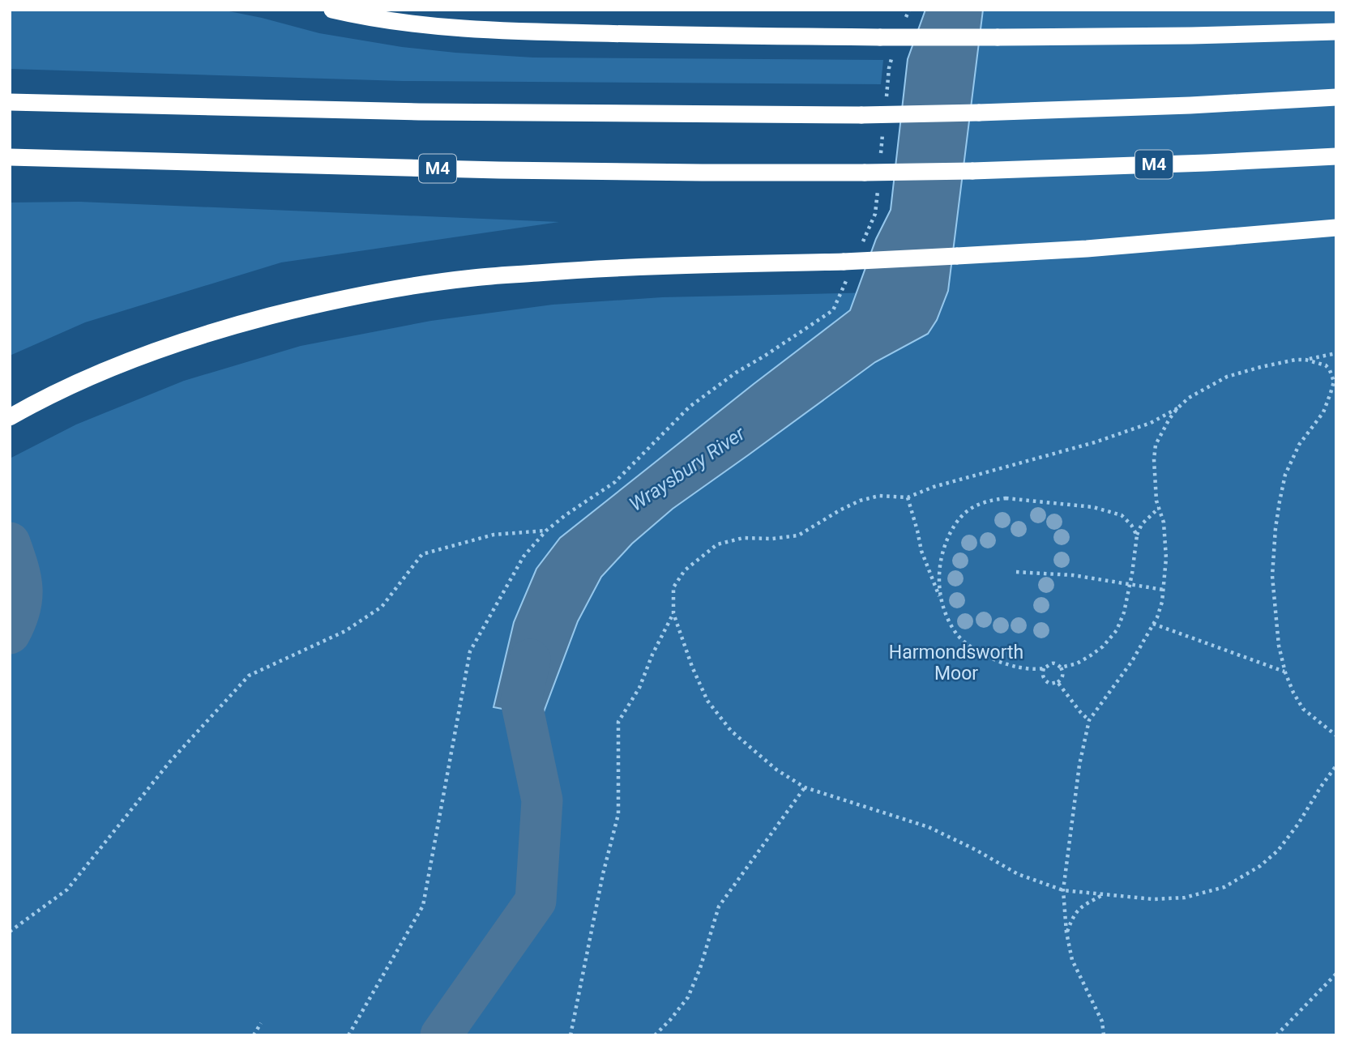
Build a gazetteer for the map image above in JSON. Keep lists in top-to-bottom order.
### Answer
{
  "streets": {
    "highway": ["M4"]
  },
  "water": ["Wraysbury River"],
  "parks": ["Harmondsworth Moor"]
}
